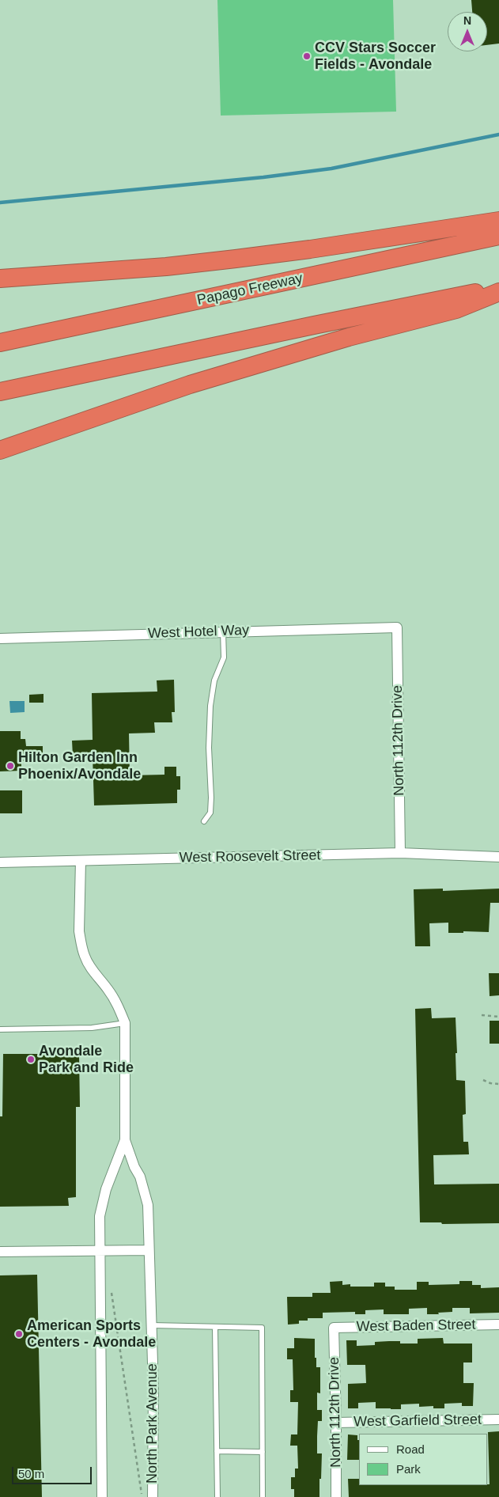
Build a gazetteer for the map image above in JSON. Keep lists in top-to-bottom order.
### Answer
{
  "streets": {
    "highway": ["Papago Freeway"],
    "street": [
      "West Hotel Way",
      "North 112th Drive",
      "West Roosevelt Street",
      "West Baden Street",
      "West Garfield Street",
      "North Park Avenue"
    ]
  },
  "crossings": [
    ["West Hotel Way", "North 112th Drive"],
    ["North 112th Drive", "West Roosevelt Street"],
    ["North 112th Drive", "West Baden Street"],
    ["North 112th Drive", "West Garfield Street"],
    ["West Roosevelt Street", "North Park Avenue"]
  ],
  "places": [
    "CCV Stars Soccer Fields - Avondale",
    "Hilton Garden Inn Phoenix/Avondale",
    "Avondale Park and Ride",
    "American Sports Centers - Avondale"
  ],
  "legend": ["Road", "Park"],
  "scale_bar": "50 m",
  "north": "top"
}
